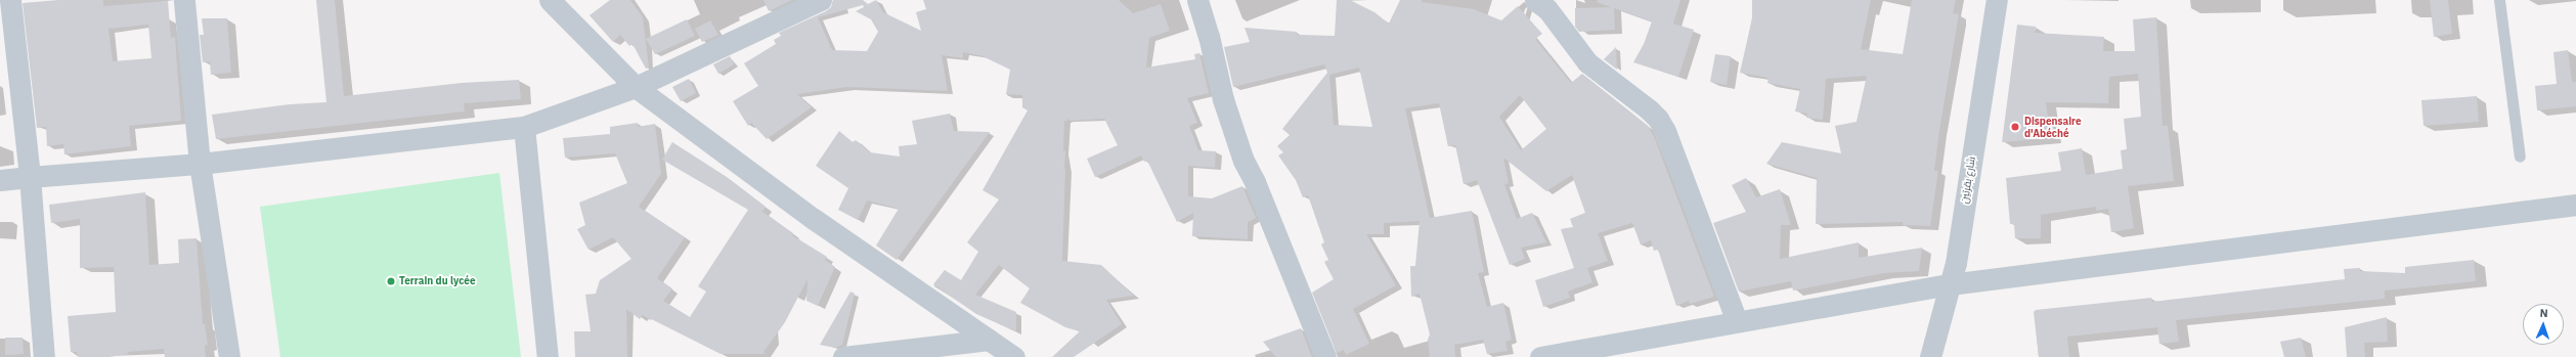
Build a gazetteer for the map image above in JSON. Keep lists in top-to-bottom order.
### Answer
{
  "streets": {
    "street": ["شارع بقرتين"]
  },
  "places": ["Dispensaire d'Abéché", "Terrain du lycée"],
  "north": "top"
}
